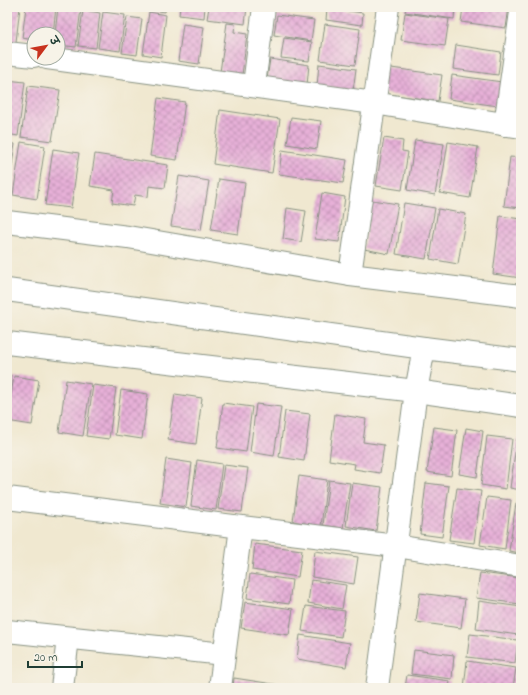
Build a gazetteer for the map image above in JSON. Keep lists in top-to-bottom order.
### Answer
{
  "scale_bar": "20 m",
  "north": "top right"
}
